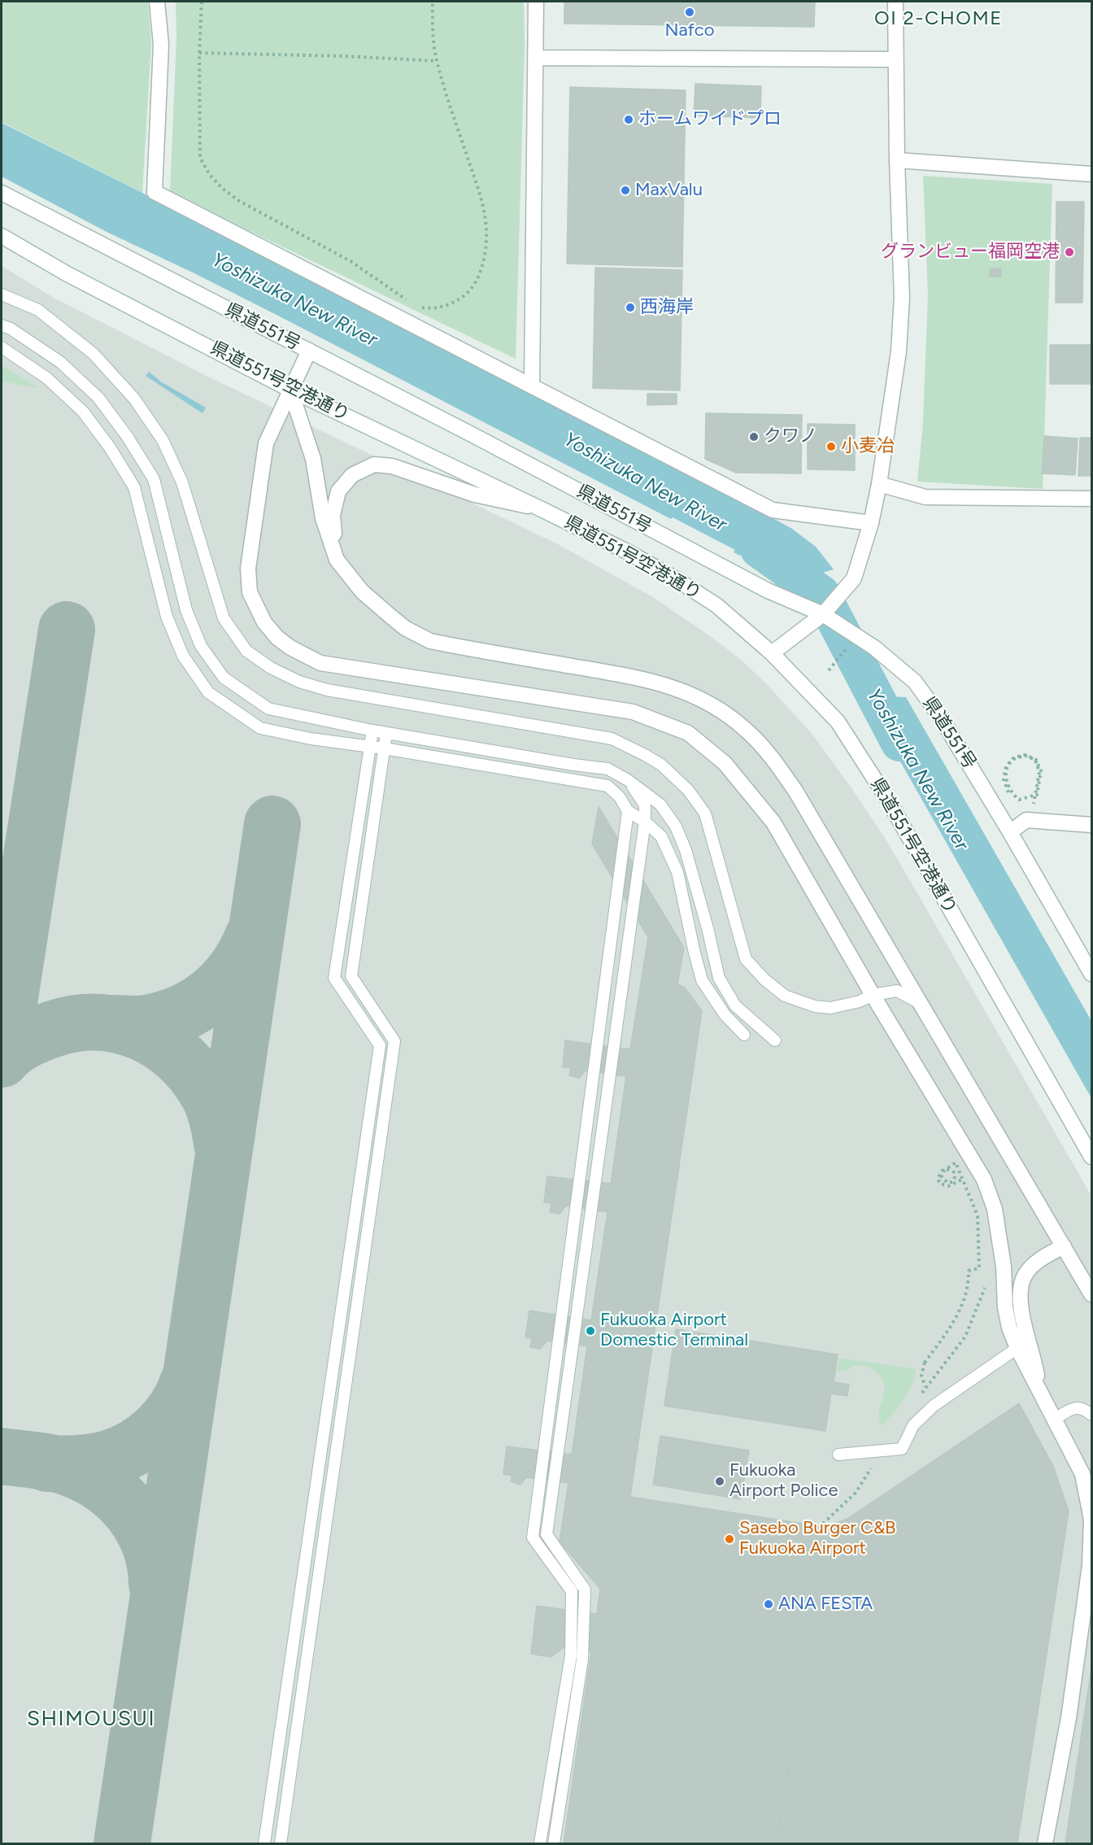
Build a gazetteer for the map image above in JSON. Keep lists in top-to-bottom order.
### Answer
{
  "streets": {
    "street": ["県道551号", "県道551号空港通り"]
  },
  "districts": ["OI 2-CHOME", "SHIMOUSUI"],
  "water": ["Yoshizuka New River"],
  "places": [
    "Nafco",
    "ホームワイドプロ",
    "MaxValu",
    "グランビュー福岡空港",
    "西海岸",
    "クワノ",
    "小麦冶",
    "Fukuoka Airport Domestic Terminal",
    "Fukuoka Airport Police",
    "Sasebo Burger C&B Fukuoka Airport",
    "ANA FESTA"
  ]
}
